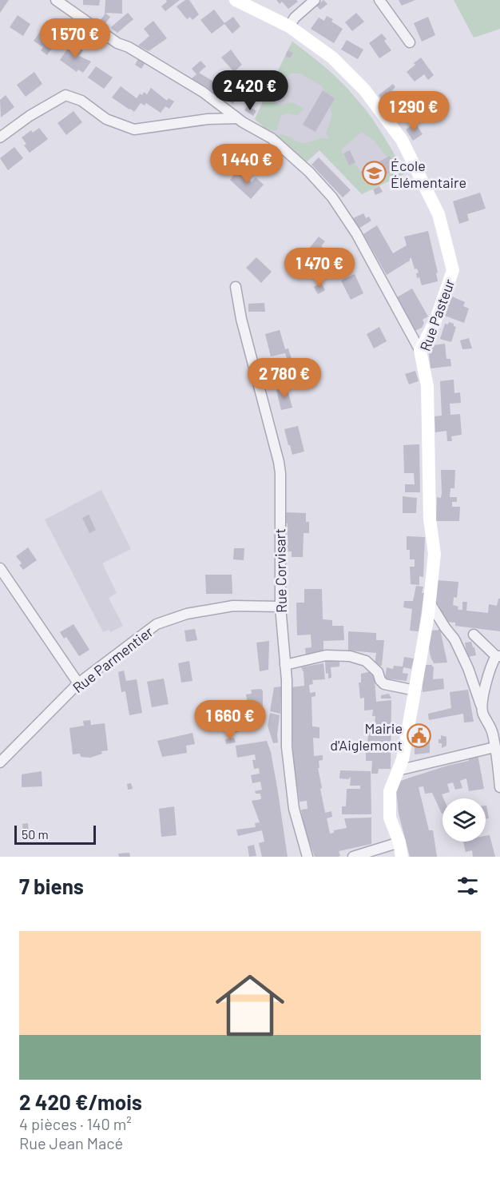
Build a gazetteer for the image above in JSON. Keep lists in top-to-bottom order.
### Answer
{
  "streets": {
    "street": ["Rue Pasteur", "Rue Corvisart", "Rue Parmentier"]
  },
  "crossings": [
    ["Rue Corvisart", "Rue Parmentier"]
  ],
  "places": {
    "school or university": ["École Élémentaire"],
    "public building": ["Mairie d'Aiglemont"]
  },
  "scale_bar": "50 m",
  "page": {
    "price": [
      "1 570 €",
      "2 420 €",
      "1 290 €",
      "1 440 €",
      "1 470 €",
      "2 780 €",
      "1 660 €"
    ],
    "scale": "50 m",
    "heading": "7 biens",
    "list": [
      {
        "name": "2 420 €/mois",
        "note": "4 pièces · 140 m² · Rue Jean Macé"
      }
    ]
  }
}
